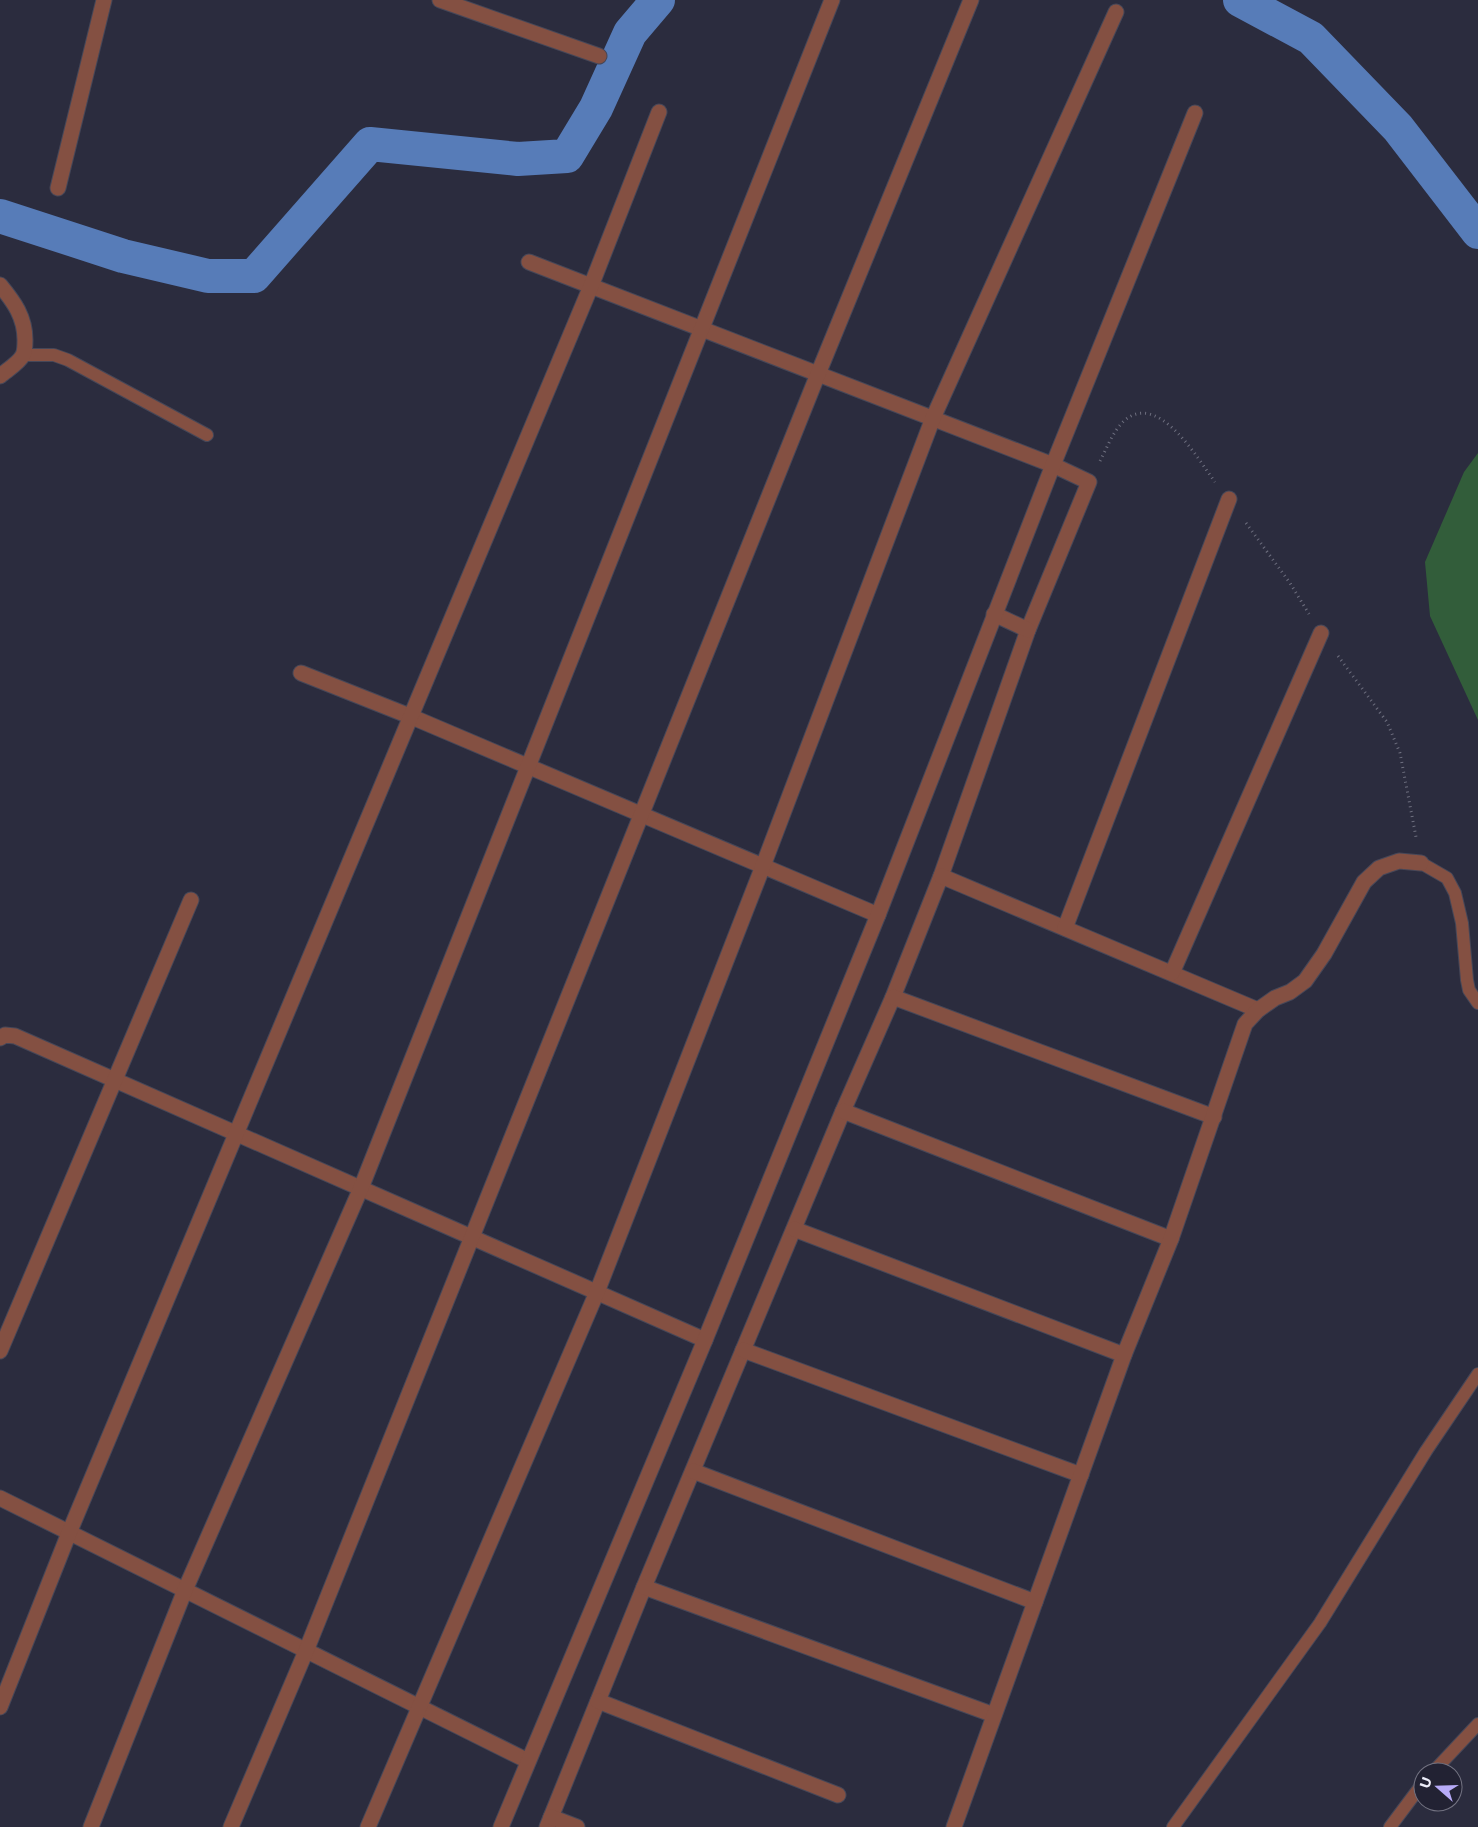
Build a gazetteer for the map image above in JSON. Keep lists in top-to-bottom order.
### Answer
{
  "north": "left"
}
